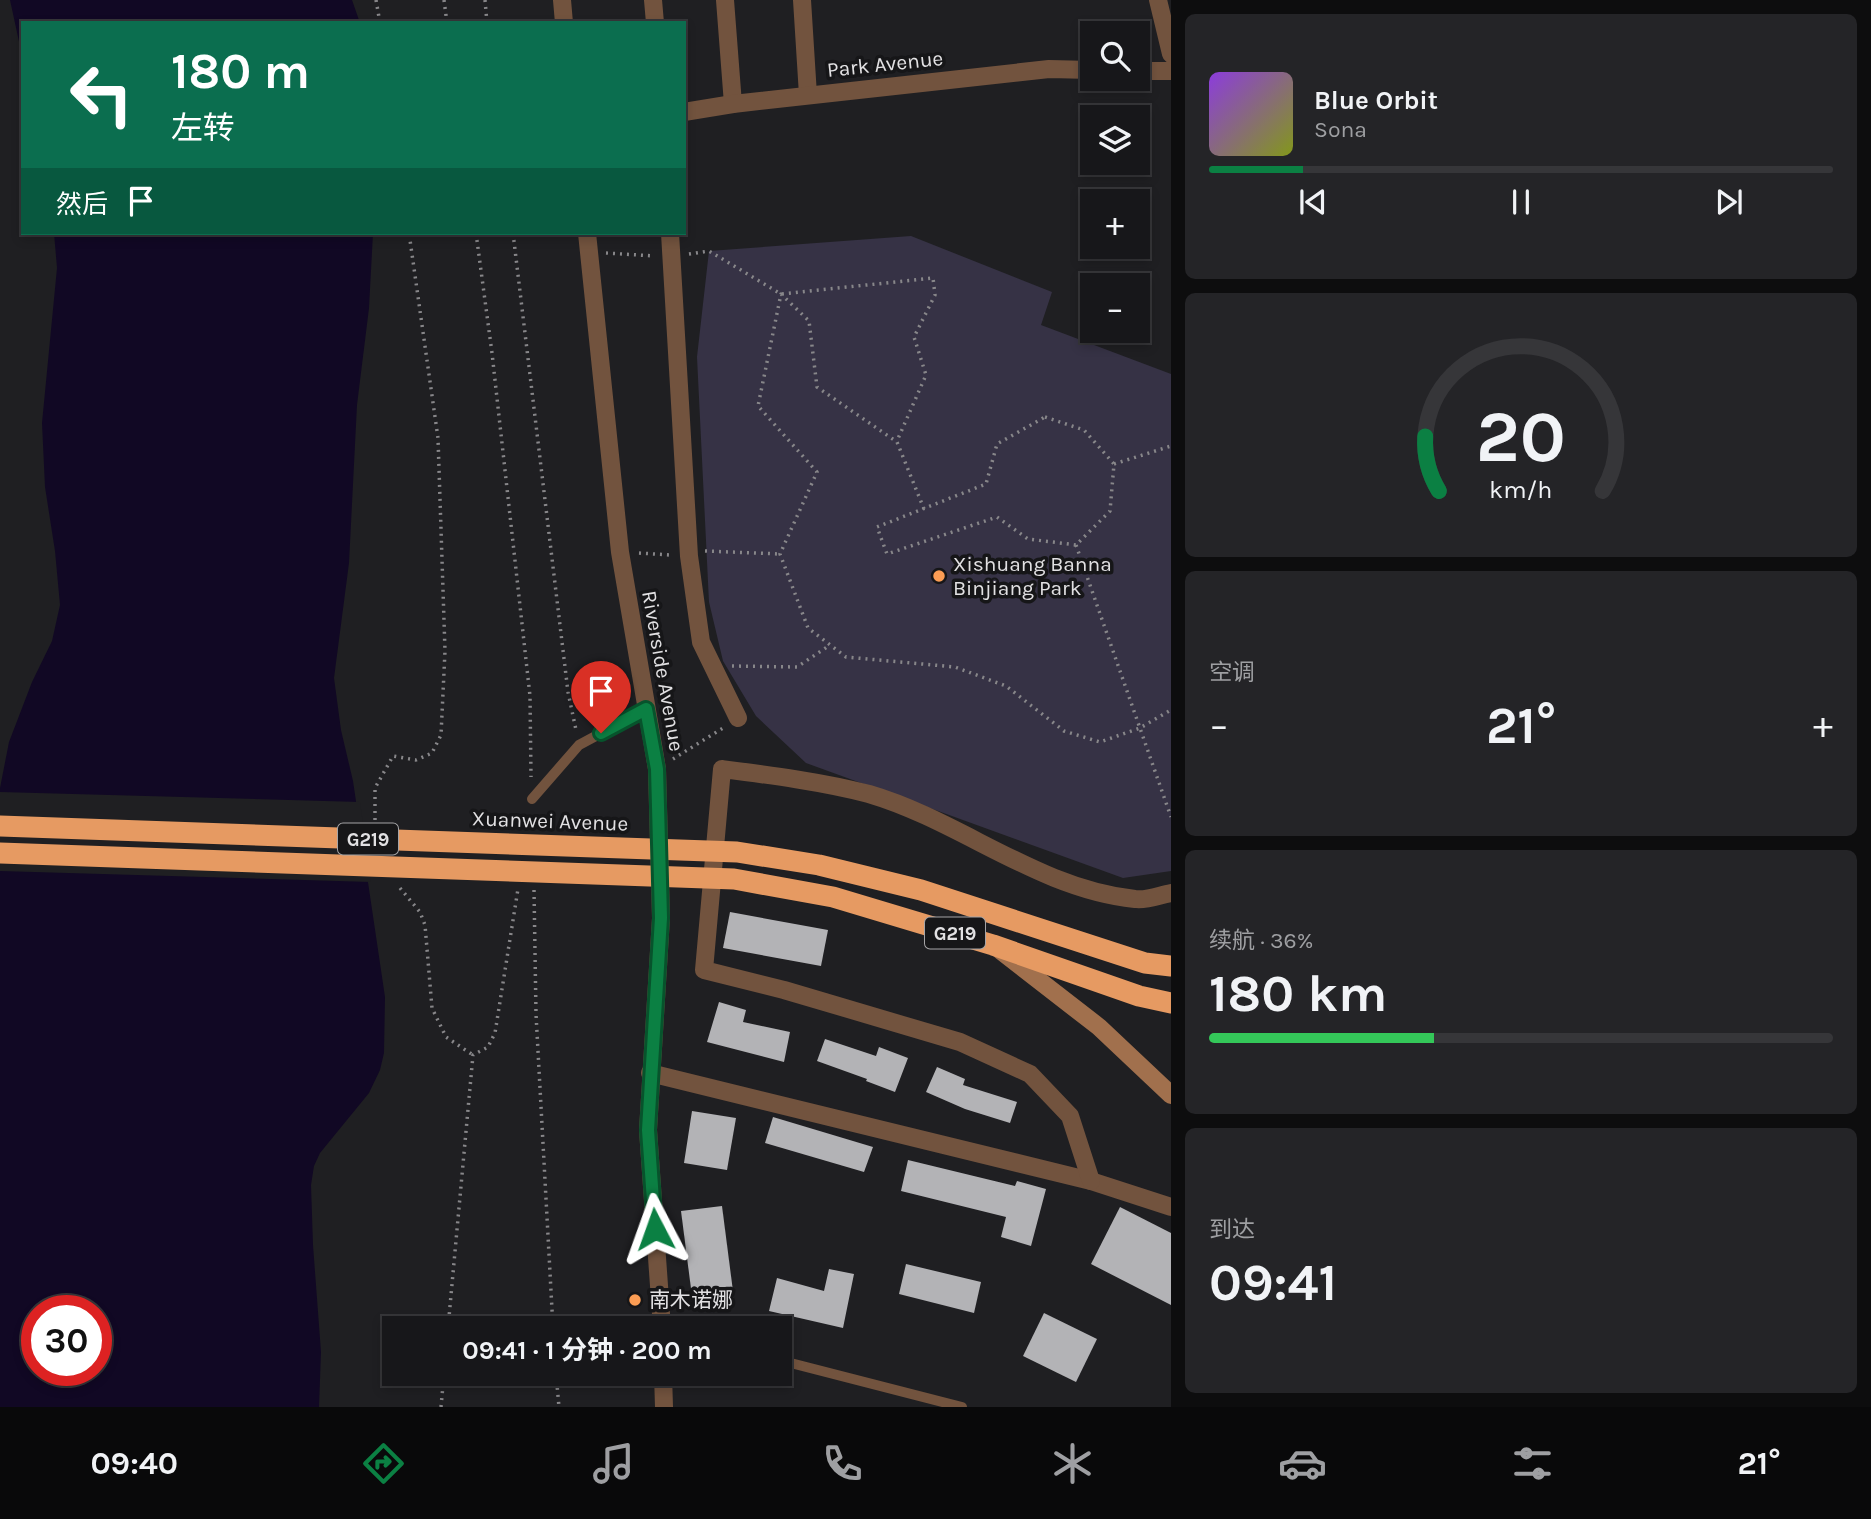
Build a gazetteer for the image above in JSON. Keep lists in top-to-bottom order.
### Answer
{
  "streets": {
    "highway": ["Xuanwei Avenue", "G219"],
    "street": ["Park Avenue", "Riverside Avenue"]
  },
  "places": ["Xishuang Banna Binjiang Park", "南木诺娜"],
  "page": {
    "map_buttons": ["+", "−"],
    "turn": ["180 m", "左转"],
    "song": ["Blue Orbit", "Sona"],
    "then": "然后",
    "tile": [
      "空调",
      ["续航 · 36%", "180 km"],
      ["到达", "09:41"]
    ],
    "heat": ["−", "21°", "+"],
    "limit": "30",
    "trip": "09:41 · 1 分钟 · 200 m",
    "tabs": ["09:40", "21°"],
    "gauge": ["20", "km/h"]
  }
}
